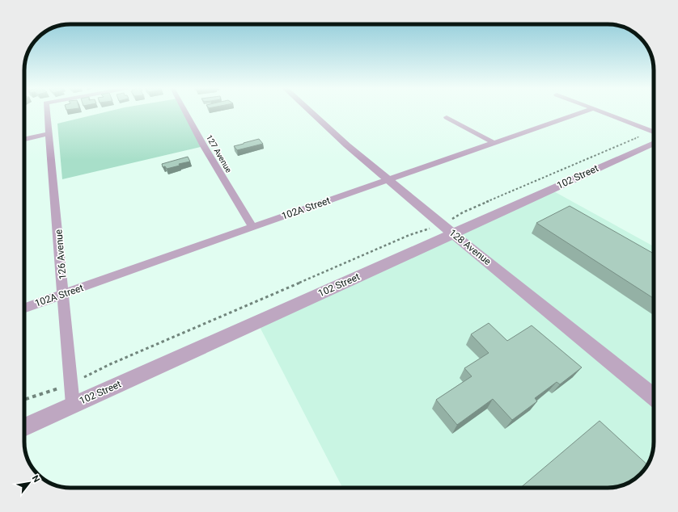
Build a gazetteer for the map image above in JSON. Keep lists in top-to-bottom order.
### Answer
{
  "streets": {
    "street": [
      "127 Avenue",
      "102 Street",
      "102A Street",
      "128 Avenue",
      "126 Avenue"
    ]
  },
  "crossings": [
    ["127 Avenue", "102A Street"],
    ["102 Street", "128 Avenue"],
    ["102 Street", "126 Avenue"],
    ["102A Street", "128 Avenue"],
    ["102A Street", "126 Avenue"]
  ],
  "north": "top right"
}
